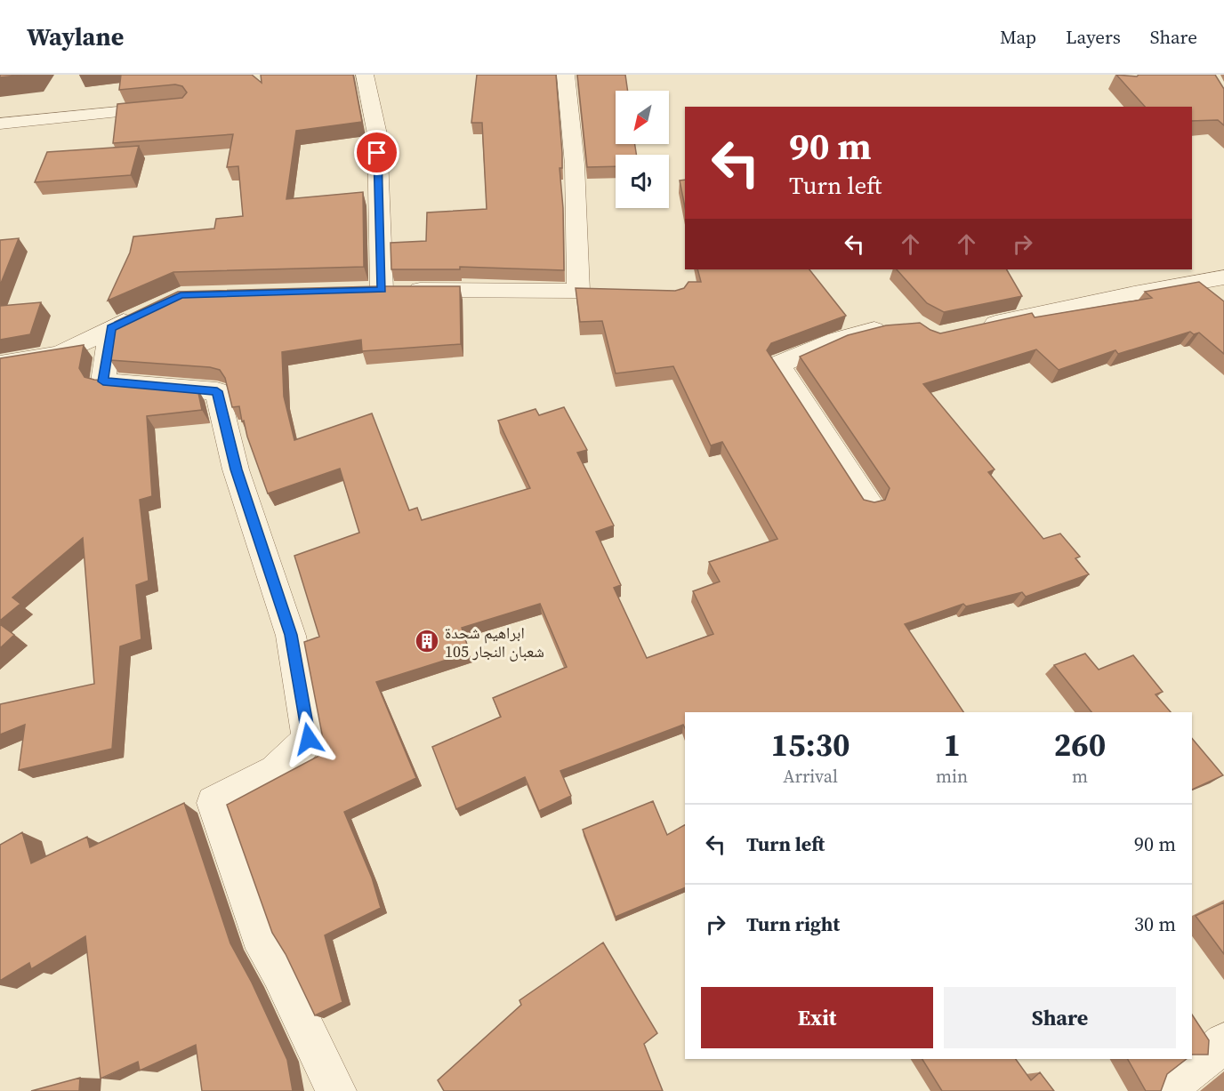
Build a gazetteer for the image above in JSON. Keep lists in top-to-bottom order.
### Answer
{
  "places": {
    "building": ["ابراهيم شحدة شعبان النجار 105"]
  },
  "north": "bottom left",
  "page": {
    "header": "Waylane",
    "nav": ["Map", "Layers", "Share"],
    "turn": ["90 m", "Turn left"],
    "eta": [
      "15:30",
      "Arrival",
      "1",
      "min",
      "260",
      "m"
    ],
    "list": [
      {
        "name": "Turn left",
        "value": "90 m"
      },
      {
        "name": "Turn right",
        "value": "30 m"
      }
    ],
    "buttons": ["Exit", "Share"]
  }
}
